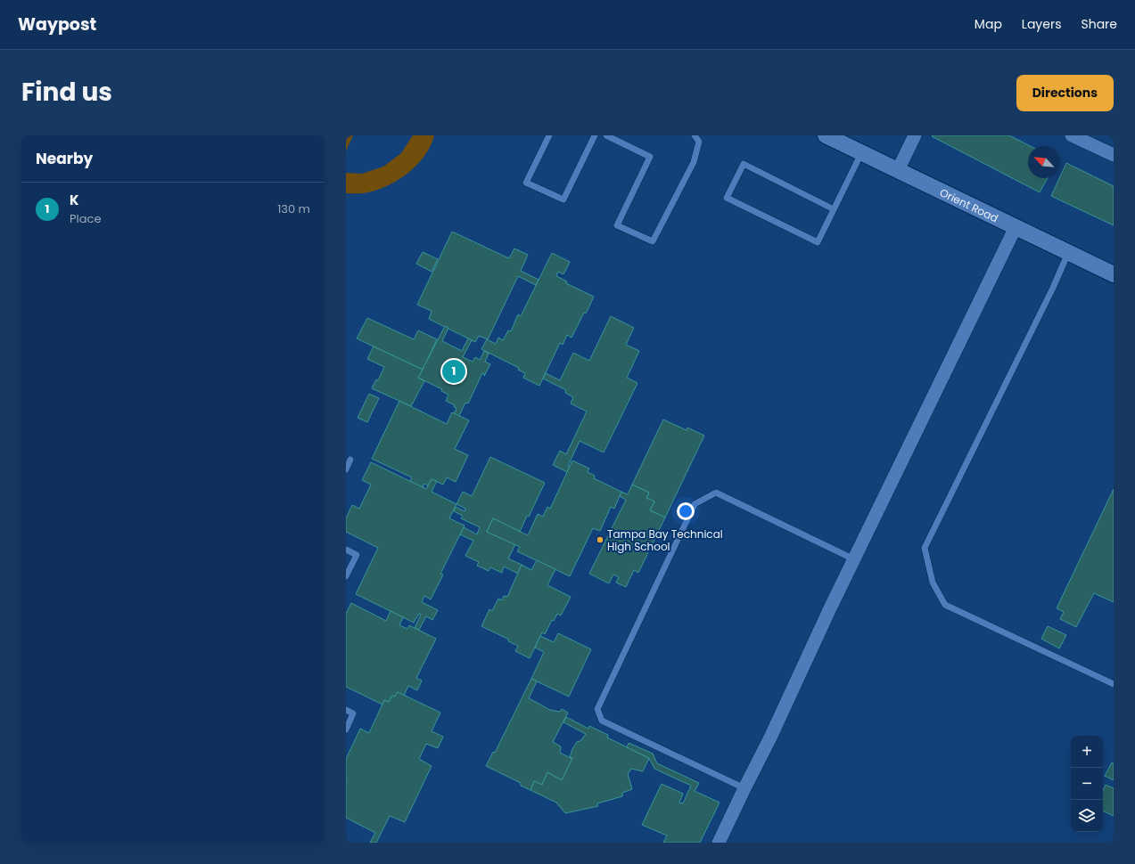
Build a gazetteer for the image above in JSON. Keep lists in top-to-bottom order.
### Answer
{
  "streets": {
    "street": ["Orient Road"]
  },
  "places": ["Tampa Bay Technical High School"],
  "north": "top left",
  "page": {
    "header": "Waypost",
    "nav": ["Map", "Layers", "Share"],
    "title": "Find us",
    "buttons": "Directions",
    "heading": "Nearby",
    "list": [
      {
        "mark": "1",
        "name": "K",
        "note": "Place",
        "value": "130 m"
      }
    ],
    "pins": "1",
    "map_buttons": ["+", "−"]
  }
}
